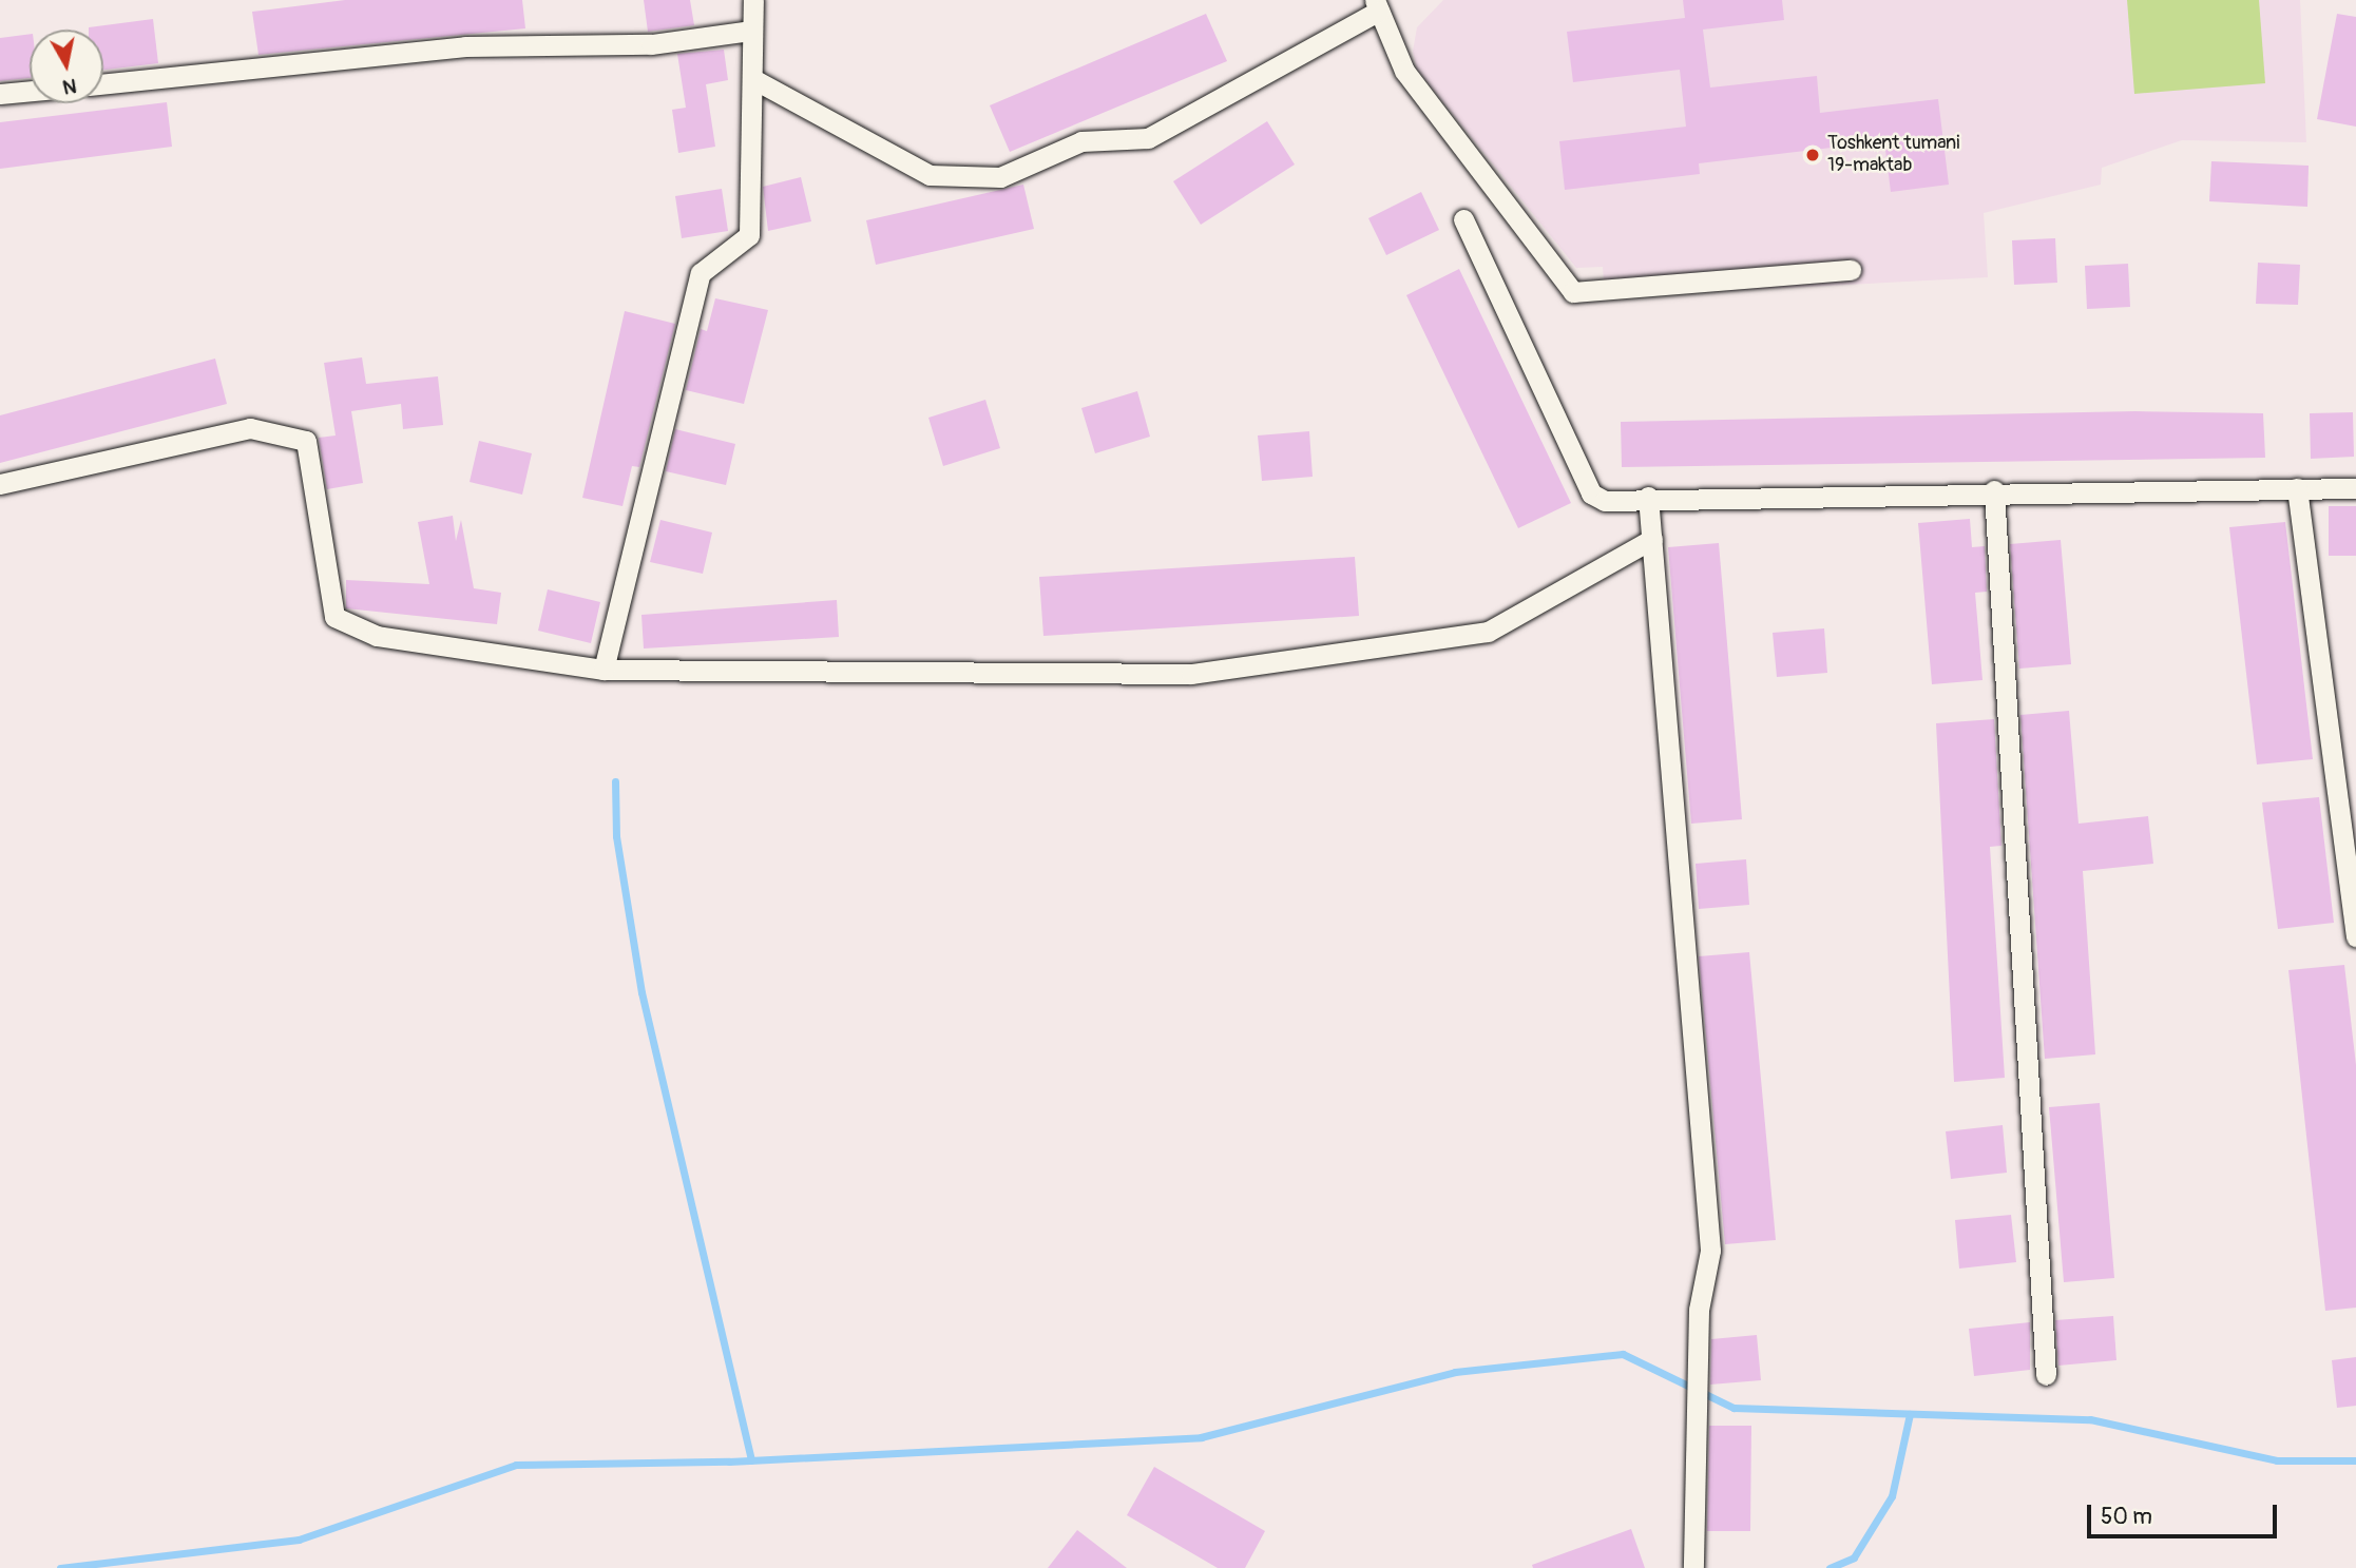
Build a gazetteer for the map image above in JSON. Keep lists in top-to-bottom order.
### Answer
{
  "places": ["Toshkent tumani 19-maktab"],
  "scale_bar": "50 m",
  "north": "bottom"
}
